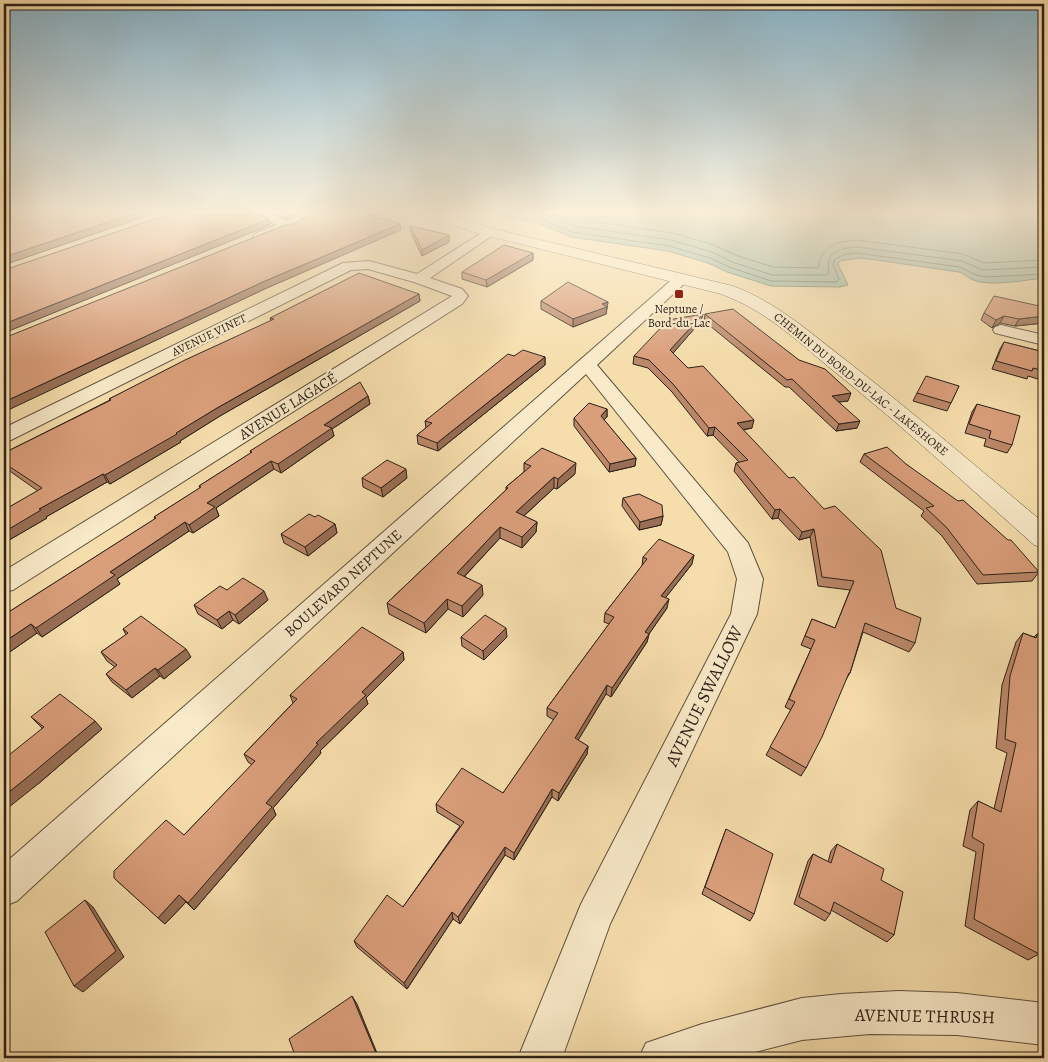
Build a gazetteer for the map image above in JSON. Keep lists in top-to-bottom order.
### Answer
{
  "streets": {
    "street": [
      "AVENUE VINET",
      "CHEMIN DU BORD-DU-LAC - LAKESHORE",
      "AVENUE LAGACÉ",
      "BOULEVARD NEPTUNE",
      "AVENUE SWALLOW",
      "AVENUE THRUSH"
    ]
  },
  "crossings": [
    ["AVENUE VINET", "AVENUE LAGACÉ"],
    ["CHEMIN DU BORD-DU-LAC - LAKESHORE", "BOULEVARD NEPTUNE"],
    ["BOULEVARD NEPTUNE", "AVENUE SWALLOW"]
  ],
  "places": {
    "transit": ["Neptune / Bord-du-Lac"]
  }
}
